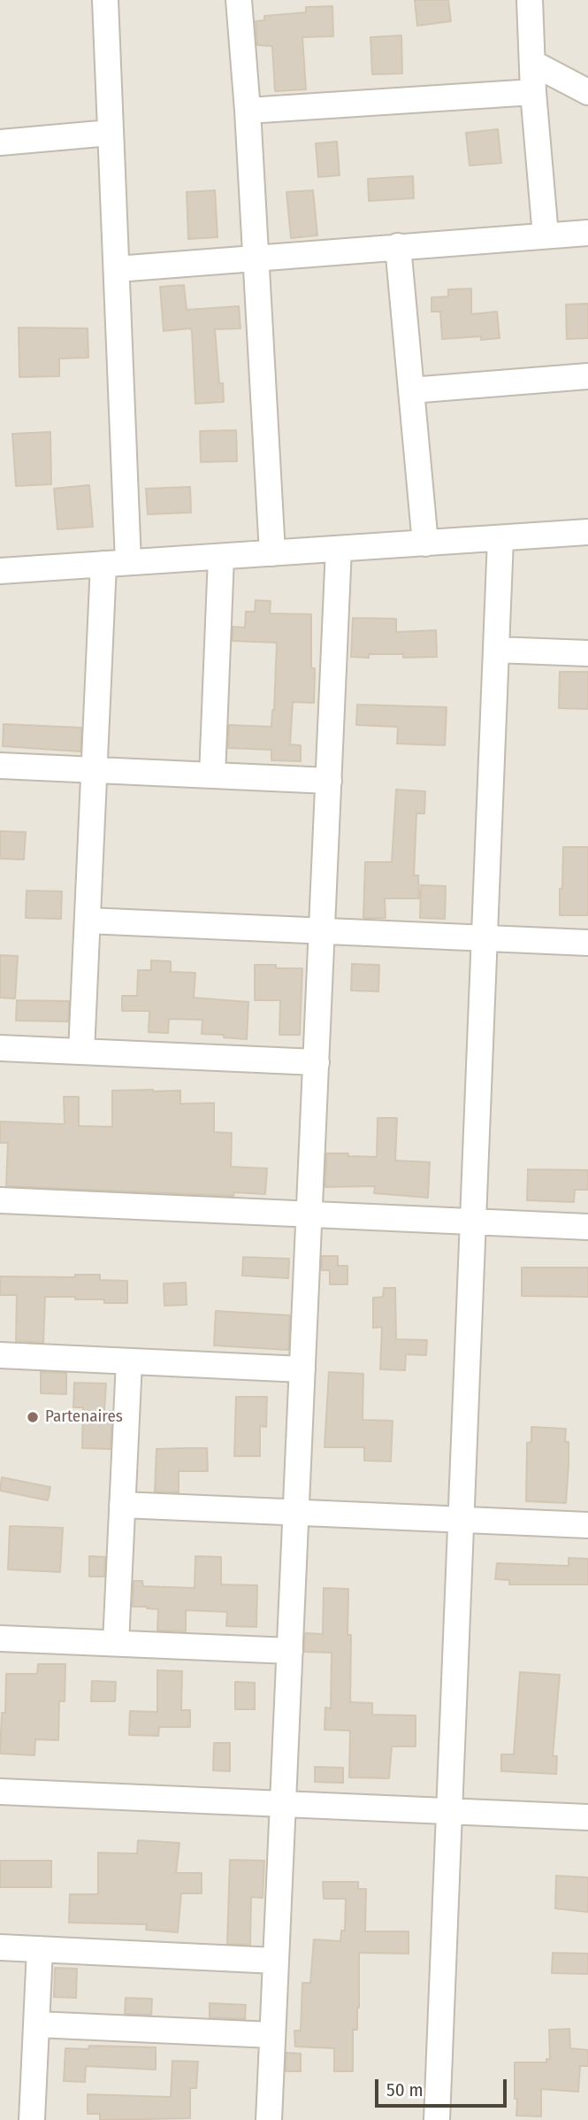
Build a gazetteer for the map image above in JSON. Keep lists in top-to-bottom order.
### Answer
{
  "places": ["Partenaires"],
  "scale_bar": "50 m"
}
